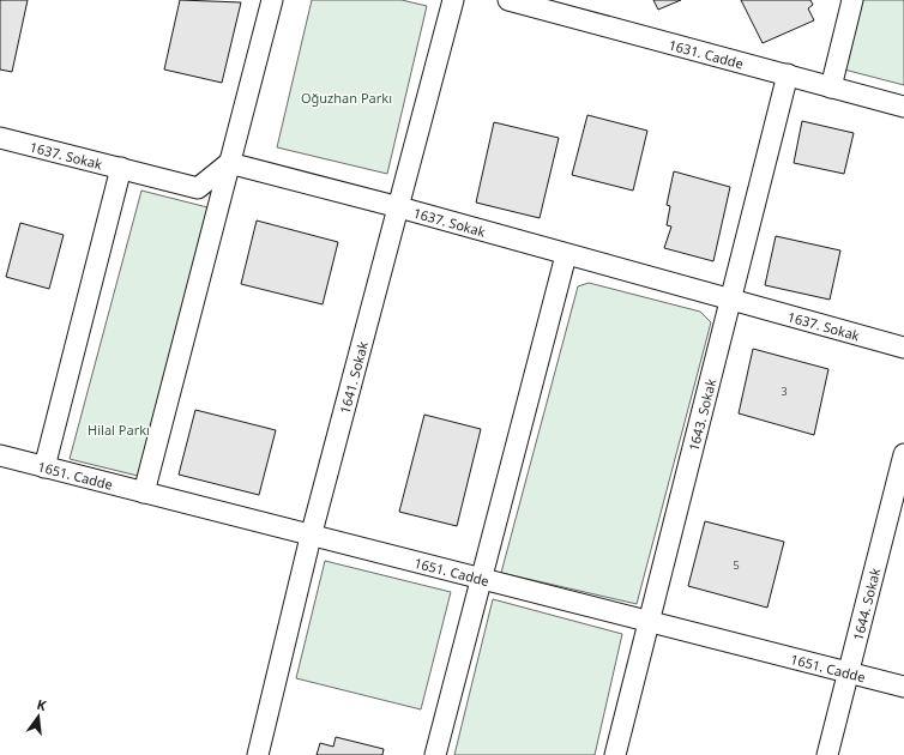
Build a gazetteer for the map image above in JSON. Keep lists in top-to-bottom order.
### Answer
{
  "streets": {
    "street": [
      "1631. Cadde",
      "1637. Sokak",
      "1641. Sokak",
      "1643. Sokak",
      "1651. Cadde",
      "1644. Sokak"
    ]
  },
  "crossings": [
    ["1631. Cadde", "1643. Sokak"],
    ["1637. Sokak", "1641. Sokak"],
    ["1637. Sokak", "1643. Sokak"],
    ["1641. Sokak", "1651. Cadde"],
    ["1643. Sokak", "1651. Cadde"],
    ["1651. Cadde", "1644. Sokak"]
  ],
  "parks": ["Oğuzhan Parkı", "Hilal Parkı"],
  "house_numbers": ["3", "5"],
  "north": "top"
}
